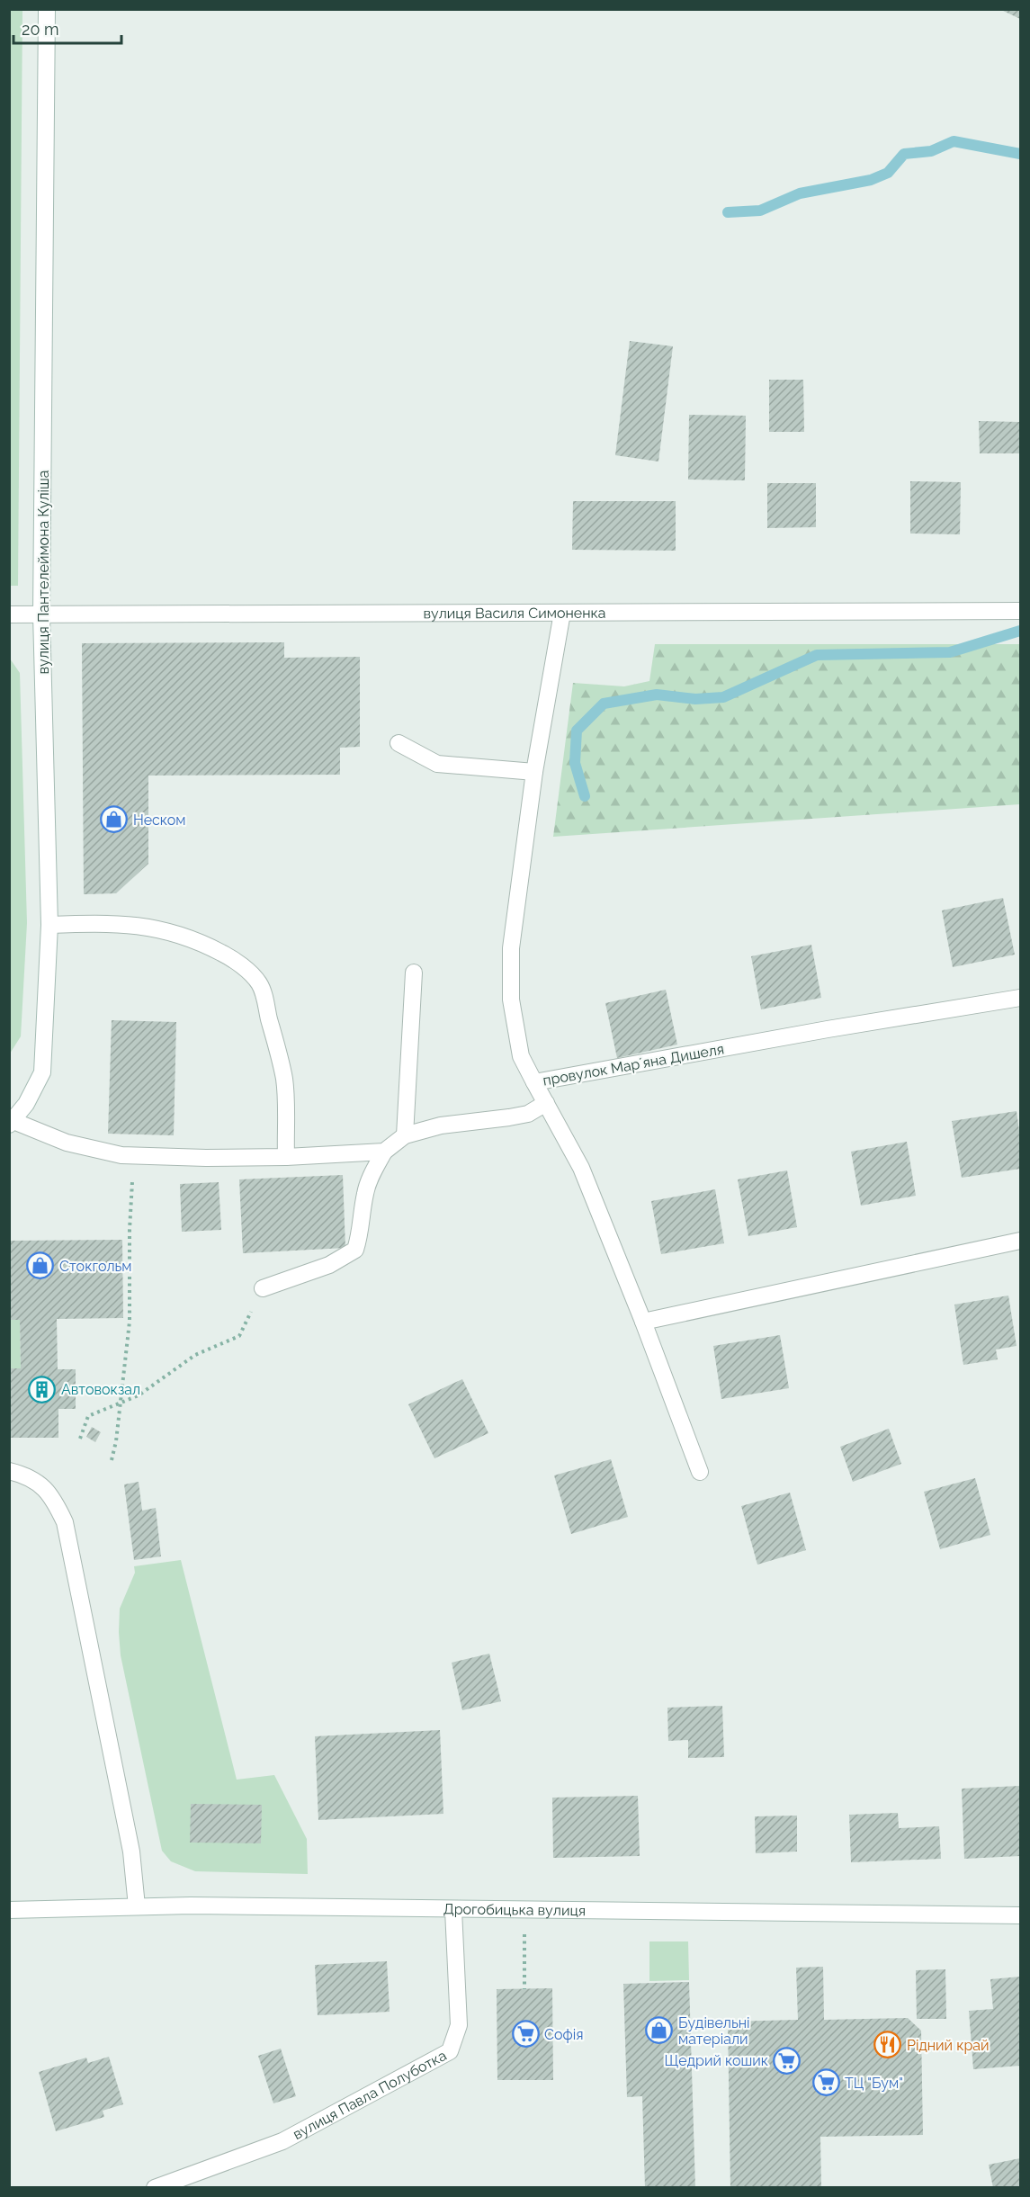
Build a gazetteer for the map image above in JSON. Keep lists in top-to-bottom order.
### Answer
{
  "streets": {
    "street": [
      "вулиця Пантелеймона Куліша",
      "вулиця Василя Симоненка",
      "провулок Марʼяна Дишеля",
      "Дрогобицька вулиця",
      "вулиця Павла Полуботка"
    ]
  },
  "crossings": [
    ["вулиця Пантелеймона Куліша", "вулиця Василя Симоненка"],
    ["Дрогобицька вулиця", "вулиця Павла Полуботка"]
  ],
  "places": {
    "shop": ["Неском", "Стокгольм", "Будівельні матеріали"],
    "building": ["Автовокзал"],
    "supermarket": ["Софія", "Щедрий кошик", "ТЦ \"Бум\""],
    "restaurant": ["Рідний край"]
  },
  "scale_bar": "20 m"
}
